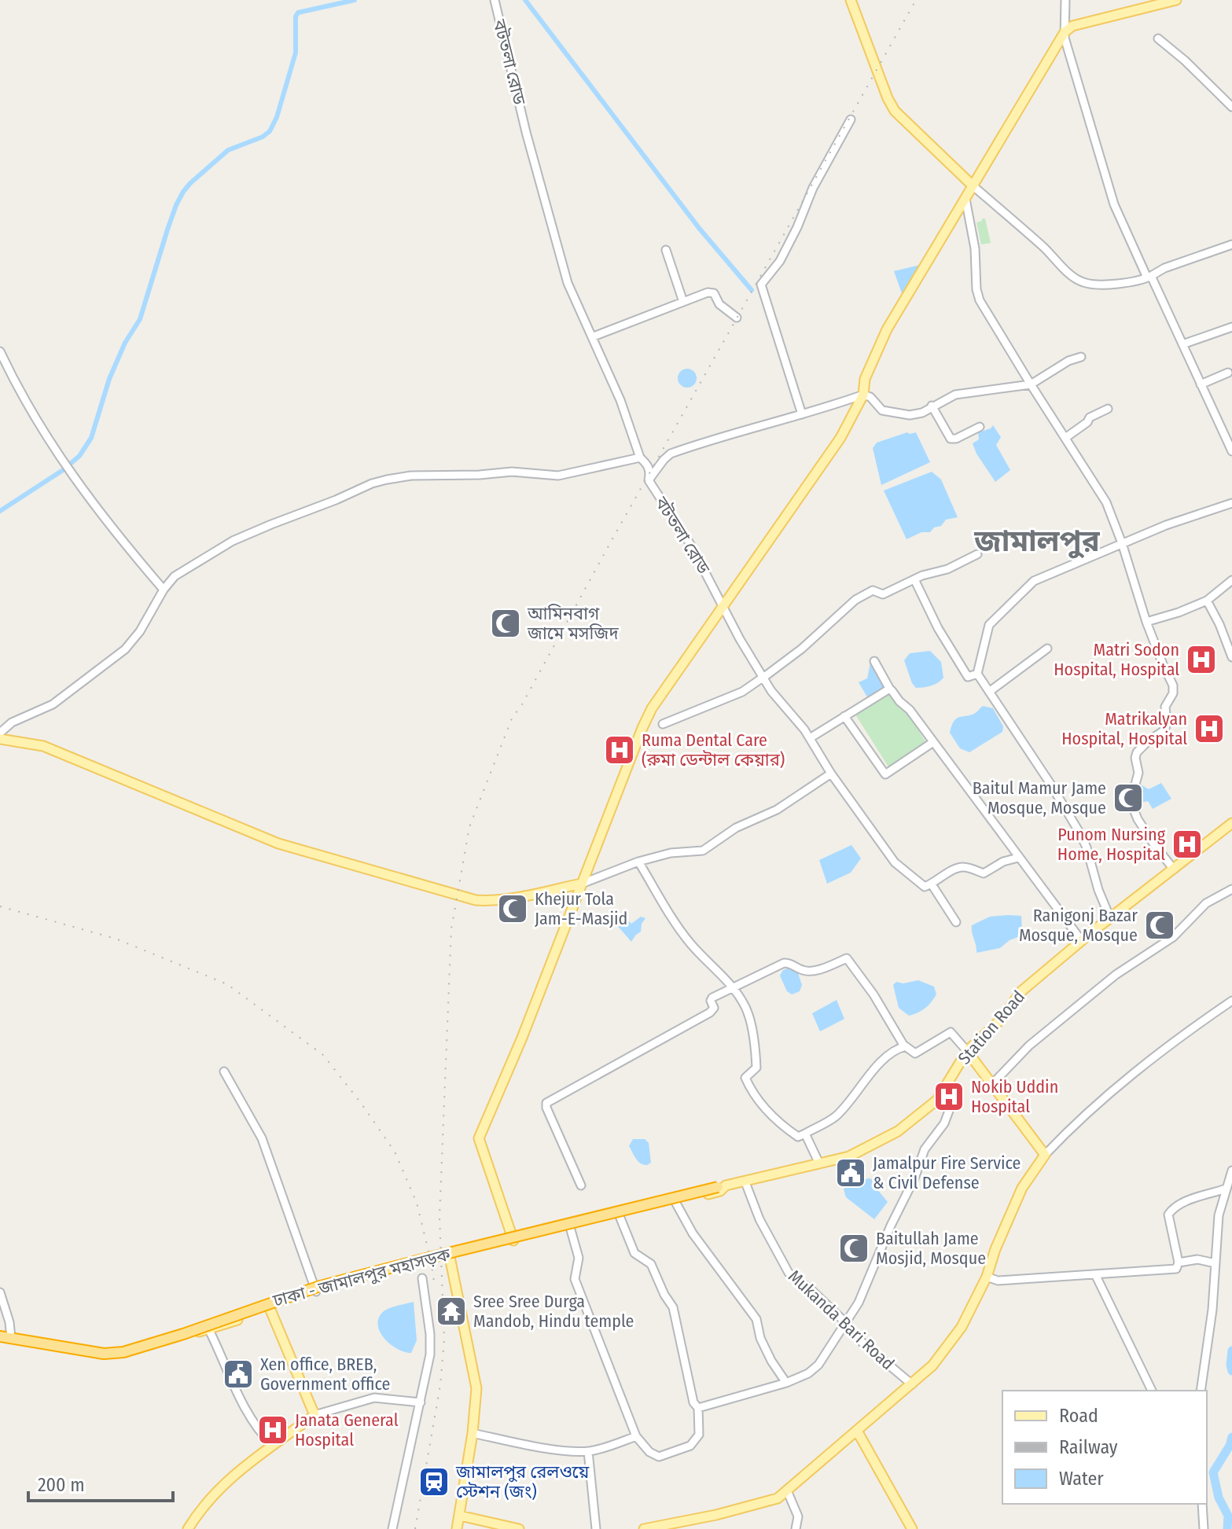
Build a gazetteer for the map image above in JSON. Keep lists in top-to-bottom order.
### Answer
{
  "streets": {
    "highway": ["ঢাকা - জামালপুর মহাসড়ক"],
    "main road": ["Station Road"],
    "street": ["বটতলা রোড", "Mukanda Bari Road"]
  },
  "crossings": [
    ["Station Road", "ঢাকা - জামালপুর মহাসড়ক"],
    ["Station Road", "Mukanda Bari Road"]
  ],
  "districts": ["জামালপুর"],
  "places": {
    "mosque": [
      "আমিনবাগ জামে মসজিদ",
      "Baitul Mamur Jame Mosque, Mosque",
      "Khejur Tola Jam-E-Masjid",
      "Ranigonj Bazar Mosque, Mosque",
      "Baitullah Jame Mosjid, Mosque"
    ],
    "hospital": [
      "Matri Sodon Hospital, Hospital",
      "Matrikalyan Hospital, Hospital",
      "Ruma Dental Care (রুমা ডেন্টাল কেয়ার)",
      "Punom Nursing Home, Hospital",
      "Nokib Uddin Hospital",
      "Janata General Hospital"
    ],
    "public building": ["Jamalpur Fire Service & Civil Defense", "Xen office, BREB, Government office"],
    "temple": ["Sree Sree Durga Mandob, Hindu temple"],
    "station": ["জামালপুর রেলওয়ে স্টেশন (জং)"]
  },
  "legend": ["Road", "Railway", "Water"],
  "scale_bar": "200 m"
}
